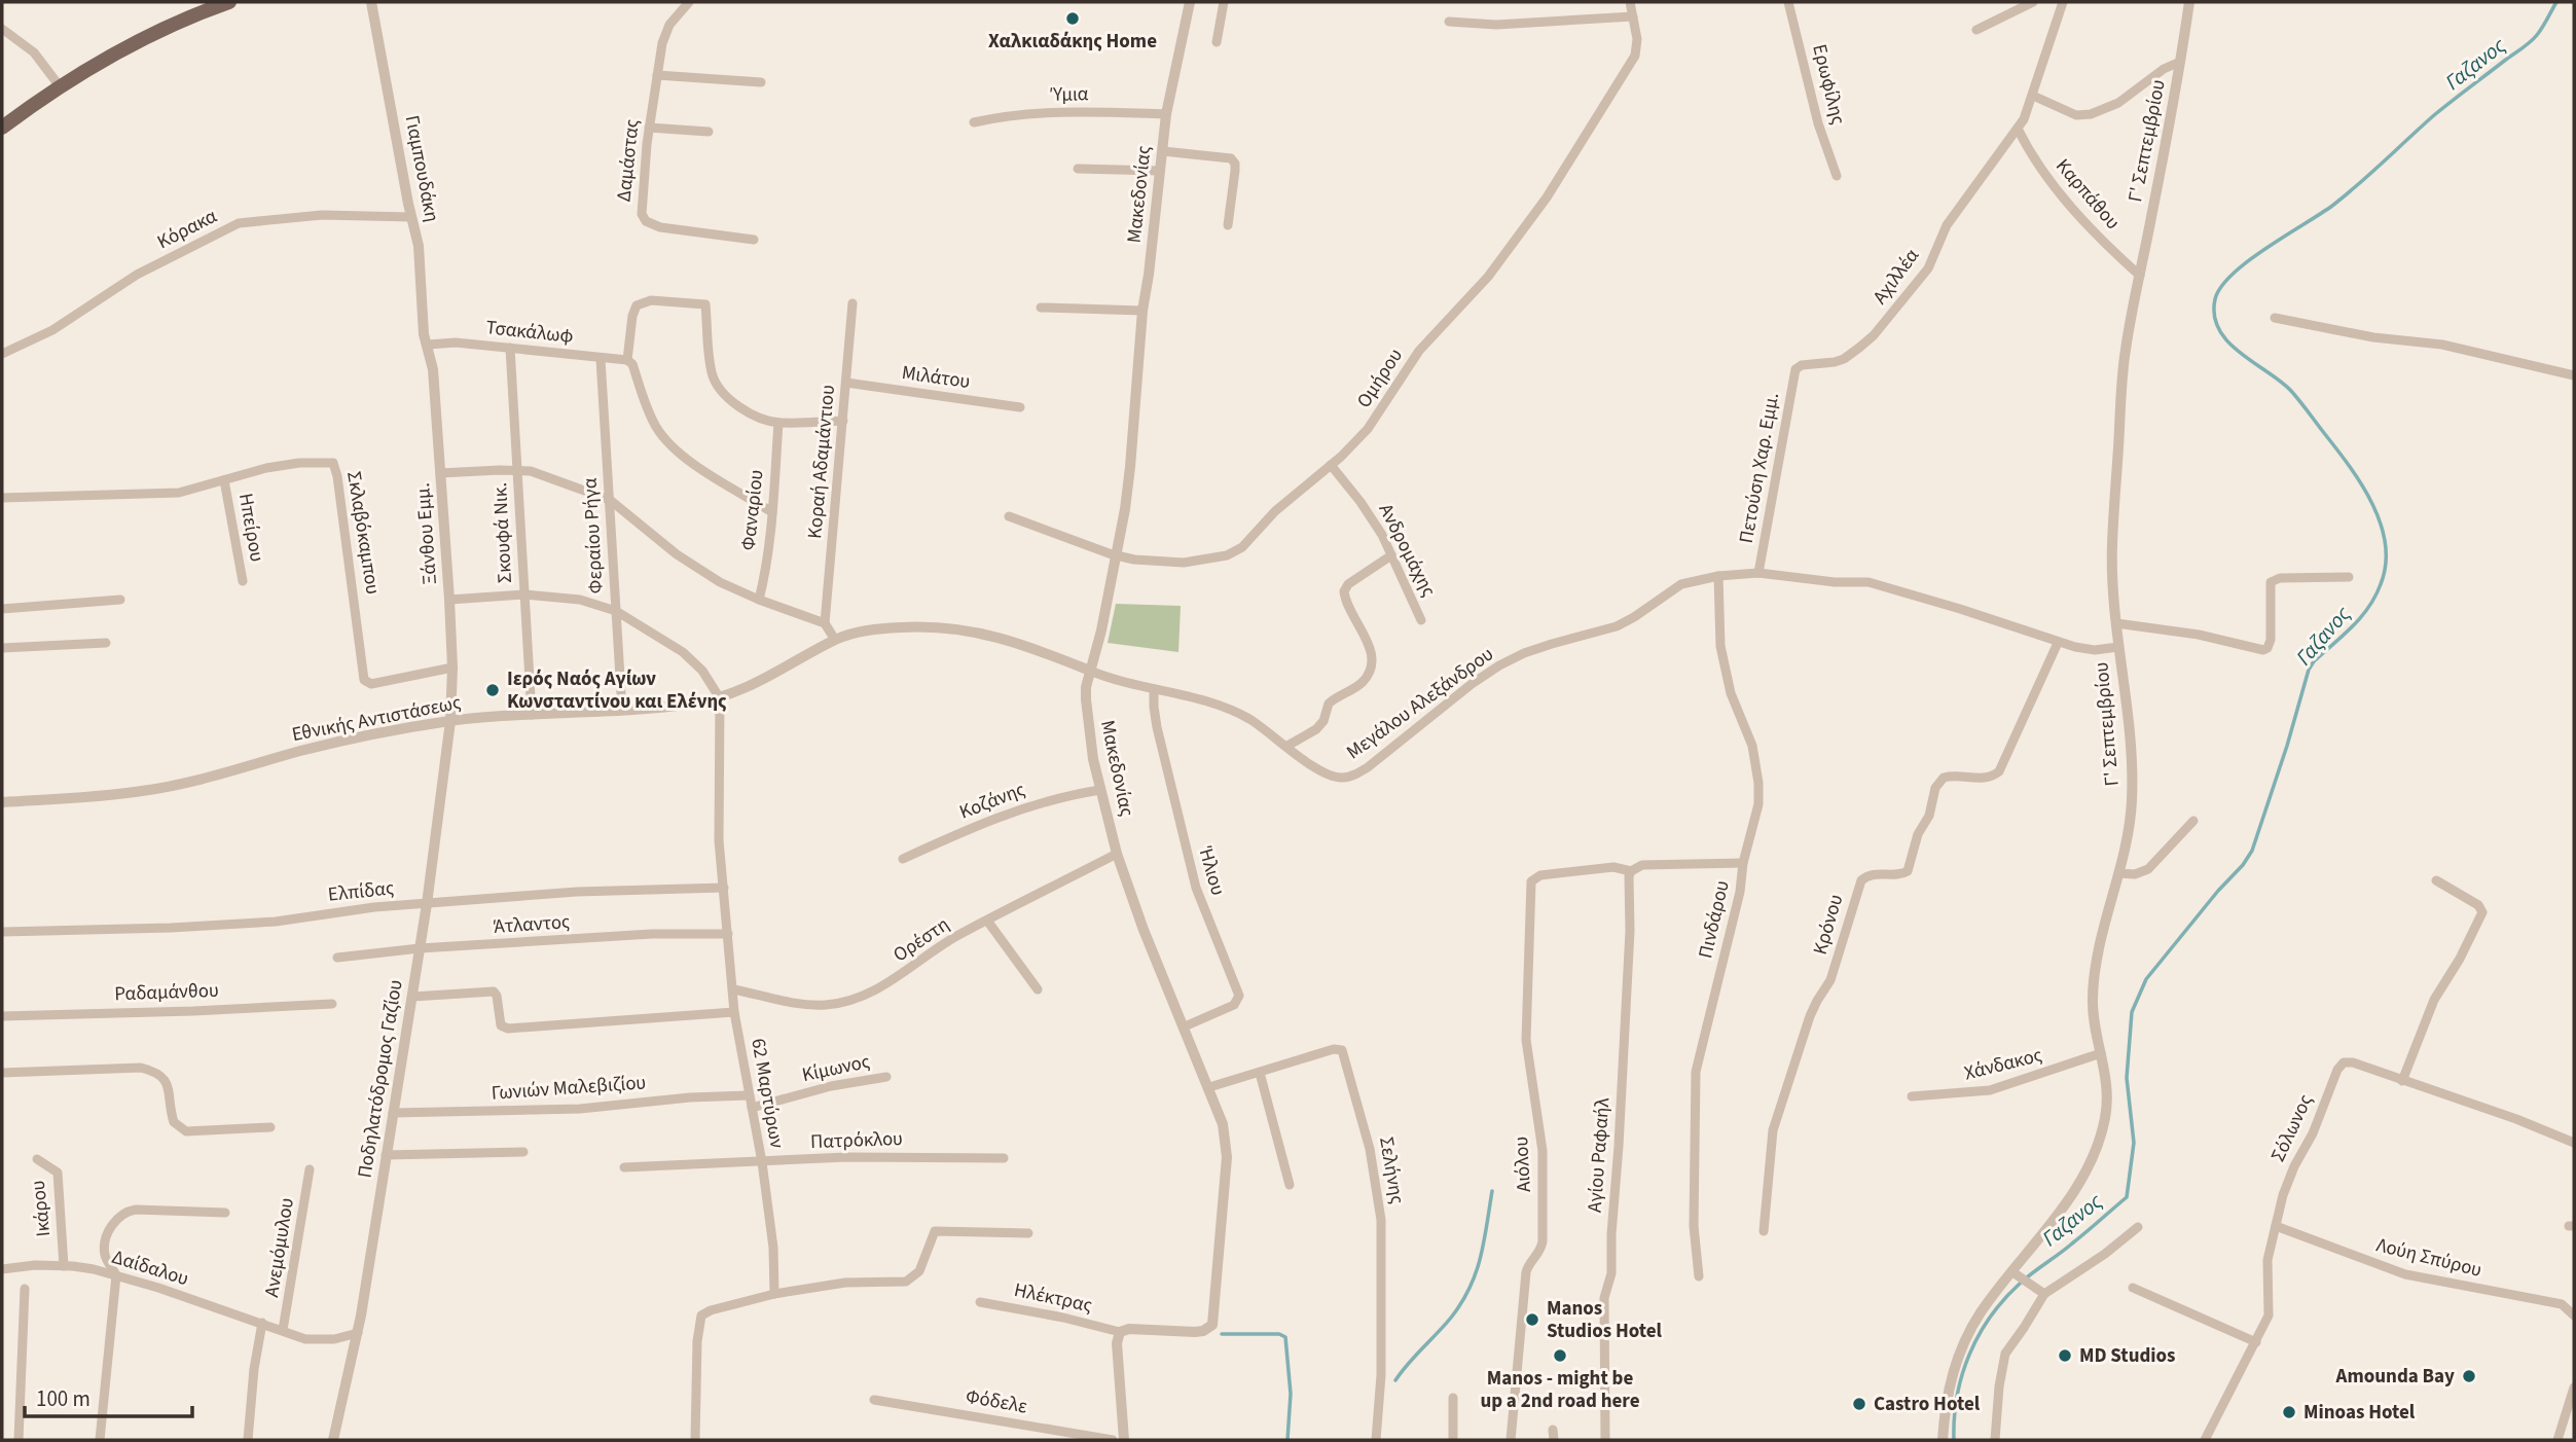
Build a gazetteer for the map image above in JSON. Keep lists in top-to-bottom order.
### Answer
{
  "streets": {
    "street": [
      "Ερωφίλης",
      "Ύμια",
      "Γ' Σεπτεμβρίου",
      "Δαμάστας",
      "Γιαμπουδάκη",
      "Μακεδονίας",
      "Καρπάθου",
      "Κόρακα",
      "Αχιλλέα",
      "Τσακάλωφ",
      "Μιλάτου",
      "Ομήρου",
      "Κοραή Αδαμάντιου",
      "Πετούση Χαρ. Εμμ.",
      "Φαναρίου",
      "Ηπείρου",
      "Σκλαβόκαμπου",
      "Σκουφά Νικ.",
      "Ξάνθου Εμμ.",
      "Φεραίου Ρήγα",
      "Ανδρομάχης",
      "Μεγάλου Αλεξάνδρου",
      "Εθνικής Αντιστάσεως",
      "Κοζάνης",
      "Ήλιου",
      "Ελπίδας",
      "Πινδάρου",
      "Άτλαντος",
      "Κρόνου",
      "Ορέστη",
      "Ραδαμάνθου",
      "Χάνδακος",
      "Κίμωνος",
      "Ποδηλατόδρομος Γαζίου",
      "Γωνιών Μαλεβιζίου",
      "62 Μαρτύρων",
      "Σόλωνος",
      "Πατρόκλου",
      "Αγίου Ραφαήλ",
      "Αιόλου",
      "Σελήνης",
      "Ικάρου",
      "Ανεμόμυλου",
      "Λούη Σπύρου",
      "Δαίδαλου",
      "Ηλέκτρας",
      "Φόδελε"
    ]
  },
  "crossings": [
    ["Ύμια", "Μακεδονίας"],
    ["Γ' Σεπτεμβρίου", "Καρπάθου"],
    ["Γ' Σεπτεμβρίου", "Μεγάλου Αλεξάνδρου"],
    ["Γ' Σεπτεμβρίου", "Χάνδακος"],
    ["Γιαμπουδάκη", "Κόρακα"],
    ["Γιαμπουδάκη", "Τσακάλωφ"],
    ["Γιαμπουδάκη", "Ξάνθου Εμμ."],
    ["Μακεδονίας", "Ομήρου"],
    ["Μακεδονίας", "Μεγάλου Αλεξάνδρου"],
    ["Μακεδονίας", "Κοζάνης"],
    ["Μακεδονίας", "Ήλιου"],
    ["Μακεδονίας", "Ορέστη"],
    ["Μακεδονίας", "Σελήνης"],
    ["Μακεδονίας", "Ηλέκτρας"],
    ["Καρπάθου", "Αχιλλέα"],
    ["Αχιλλέα", "Πετούση Χαρ. Εμμ."],
    ["Τσακάλωφ", "Σκουφά Νικ."],
    ["Τσακάλωφ", "Ξάνθου Εμμ."],
    ["Τσακάλωφ", "Φεραίου Ρήγα"],
    ["Μιλάτου", "Κοραή Αδαμάντιου"],
    ["Ομήρου", "Ανδρομάχης"],
    ["Πετούση Χαρ. Εμμ.", "Μεγάλου Αλεξάνδρου"],
    ["Ηπείρου", "Σκλαβόκαμπου"],
    ["Σκλαβόκαμπου", "Ξάνθου Εμμ."],
    ["Σκουφά Νικ.", "Εθνικής Αντιστάσεως"],
    ["Ξάνθου Εμμ.", "Εθνικής Αντιστάσεως"],
    ["Ξάνθου Εμμ.", "Ποδηλατόδρομος Γαζίου"],
    ["Φεραίου Ρήγα", "Εθνικής Αντιστάσεως"],
    ["Μεγάλου Αλεξάνδρου", "Εθνικής Αντιστάσεως"],
    ["Μεγάλου Αλεξάνδρου", "Ήλιου"],
    ["Μεγάλου Αλεξάνδρου", "Πινδάρου"],
    ["Μεγάλου Αλεξάνδρου", "Κρόνου"],
    ["Εθνικής Αντιστάσεως", "Ποδηλατόδρομος Γαζίου"],
    ["Εθνικής Αντιστάσεως", "62 Μαρτύρων"],
    ["Ελπίδας", "Ποδηλατόδρομος Γαζίου"],
    ["Ελπίδας", "62 Μαρτύρων"],
    ["Άτλαντος", "Ποδηλατόδρομος Γαζίου"],
    ["Άτλαντος", "62 Μαρτύρων"],
    ["Ορέστη", "62 Μαρτύρων"],
    ["Κίμωνος", "62 Μαρτύρων"],
    ["Ποδηλατόδρομος Γαζίου", "Γωνιών Μαλεβιζίου"],
    ["Ποδηλατόδρομος Γαζίου", "Δαίδαλου"],
    ["Γωνιών Μαλεβιζίου", "62 Μαρτύρων"],
    ["62 Μαρτύρων", "Πατρόκλου"],
    ["Σόλωνος", "Λούη Σπύρου"],
    ["Αγίου Ραφαήλ", "Αιόλου"],
    ["Ικάρου", "Δαίδαλου"],
    ["Ανεμόμυλου", "Δαίδαλου"]
  ],
  "water": ["Γαζανος"],
  "places": [
    "Χαλκιαδάκης Home",
    "Ιερός Ναός Αγίων Κωνσταντίνου και Ελένης",
    "Manos Studios Hotel",
    "Manos - might be up a 2nd road here",
    "MD Studios",
    "Amounda Bay",
    "Castro Hotel",
    "Minoas Hotel"
  ],
  "scale_bar": "100 m"
}
